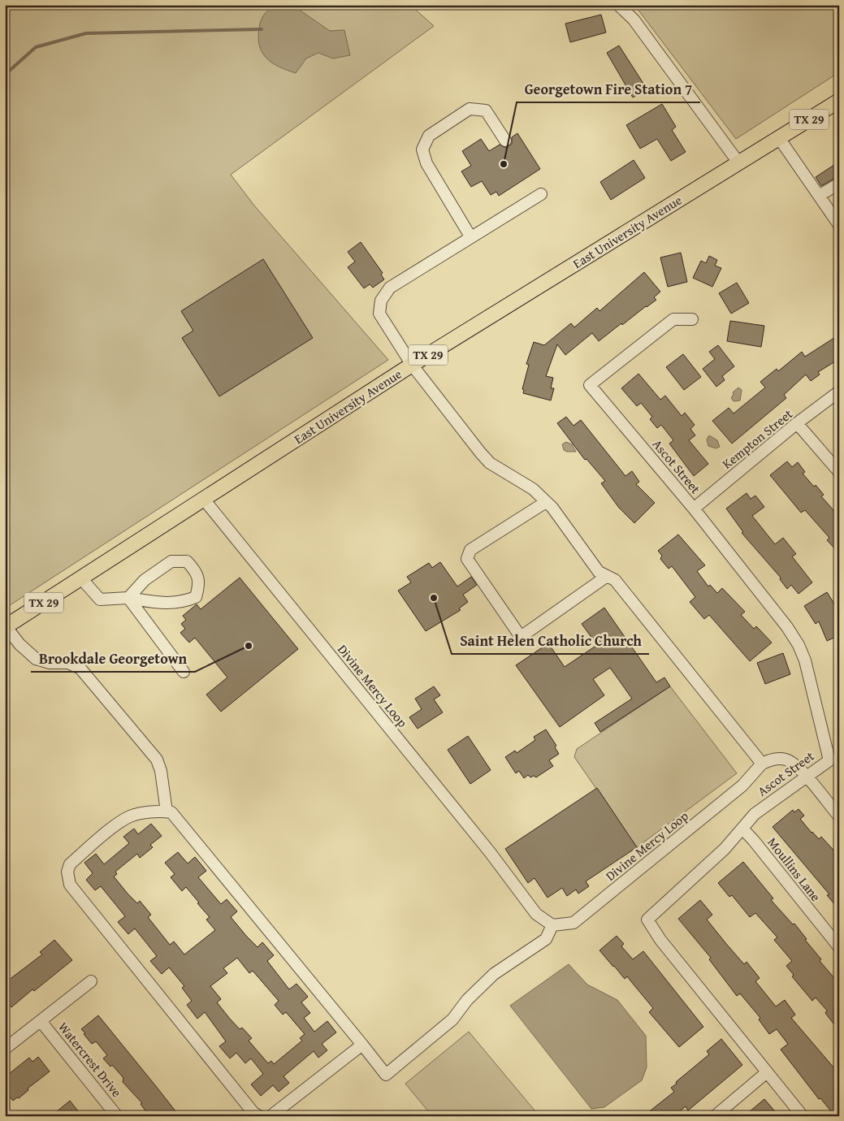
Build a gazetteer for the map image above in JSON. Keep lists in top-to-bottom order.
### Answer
{
  "streets": {
    "main road": ["TX 29", "East University Avenue"],
    "street": [
      "Kempton Street",
      "Ascot Street",
      "Divine Mercy Loop",
      "Moullins Lane",
      "Watercrest Drive"
    ]
  },
  "crossings": [
    ["East University Avenue", "Divine Mercy Loop"],
    ["Kempton Street", "Ascot Street"],
    ["Ascot Street", "Moullins Lane"]
  ],
  "places": ["Georgetown Fire Station 7", "Saint Helen Catholic Church", "Brookdale Georgetown"]
}
